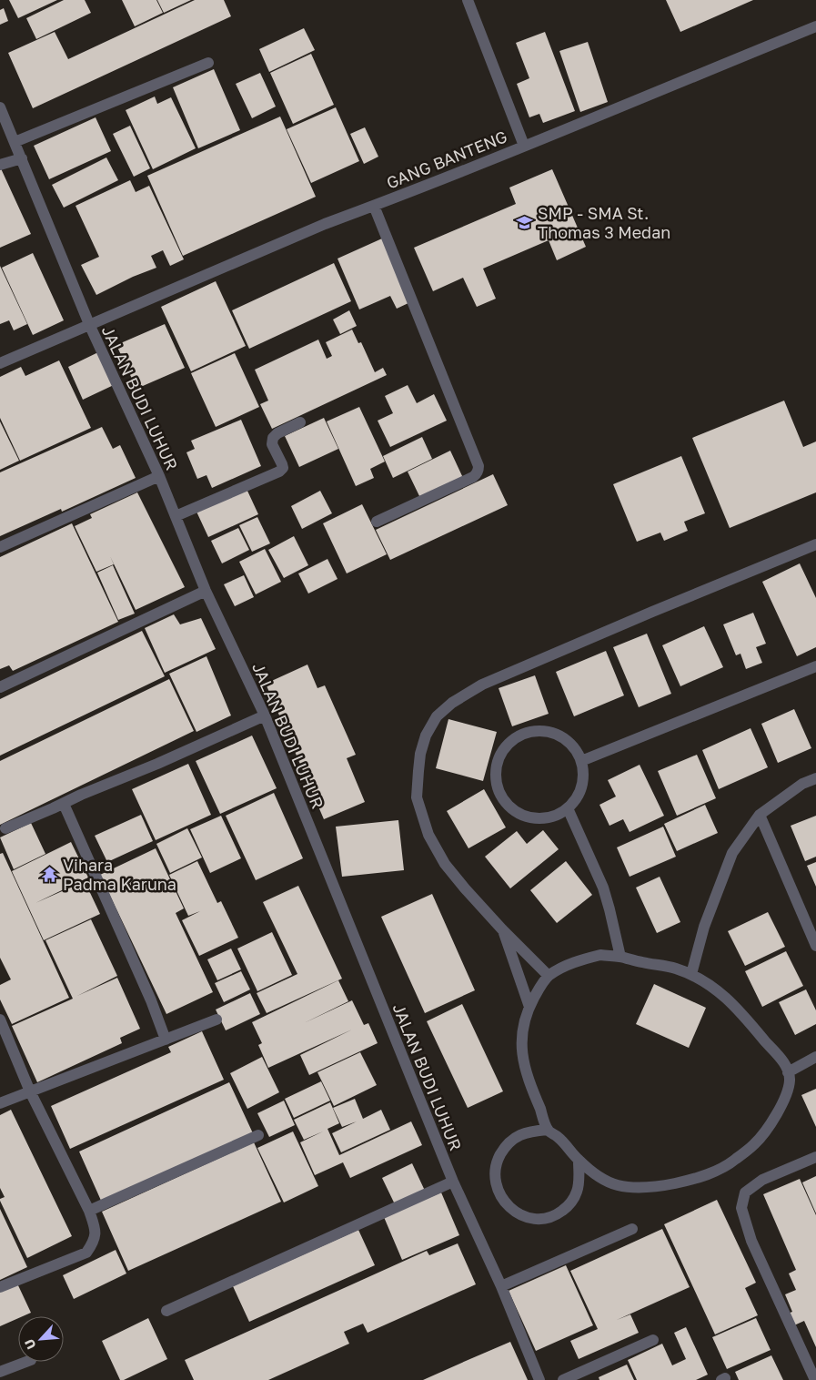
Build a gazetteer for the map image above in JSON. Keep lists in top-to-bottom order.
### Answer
{
  "streets": {
    "street": ["GANG BANTENG", "JALAN BUDI LUHUR"]
  },
  "crossings": [
    ["GANG BANTENG", "JALAN BUDI LUHUR"]
  ],
  "places": {
    "school or university": ["SMP - SMA St. Thomas 3 Medan"],
    "temple": ["Vihara Padma Karuna"]
  },
  "north": "bottom left"
}
